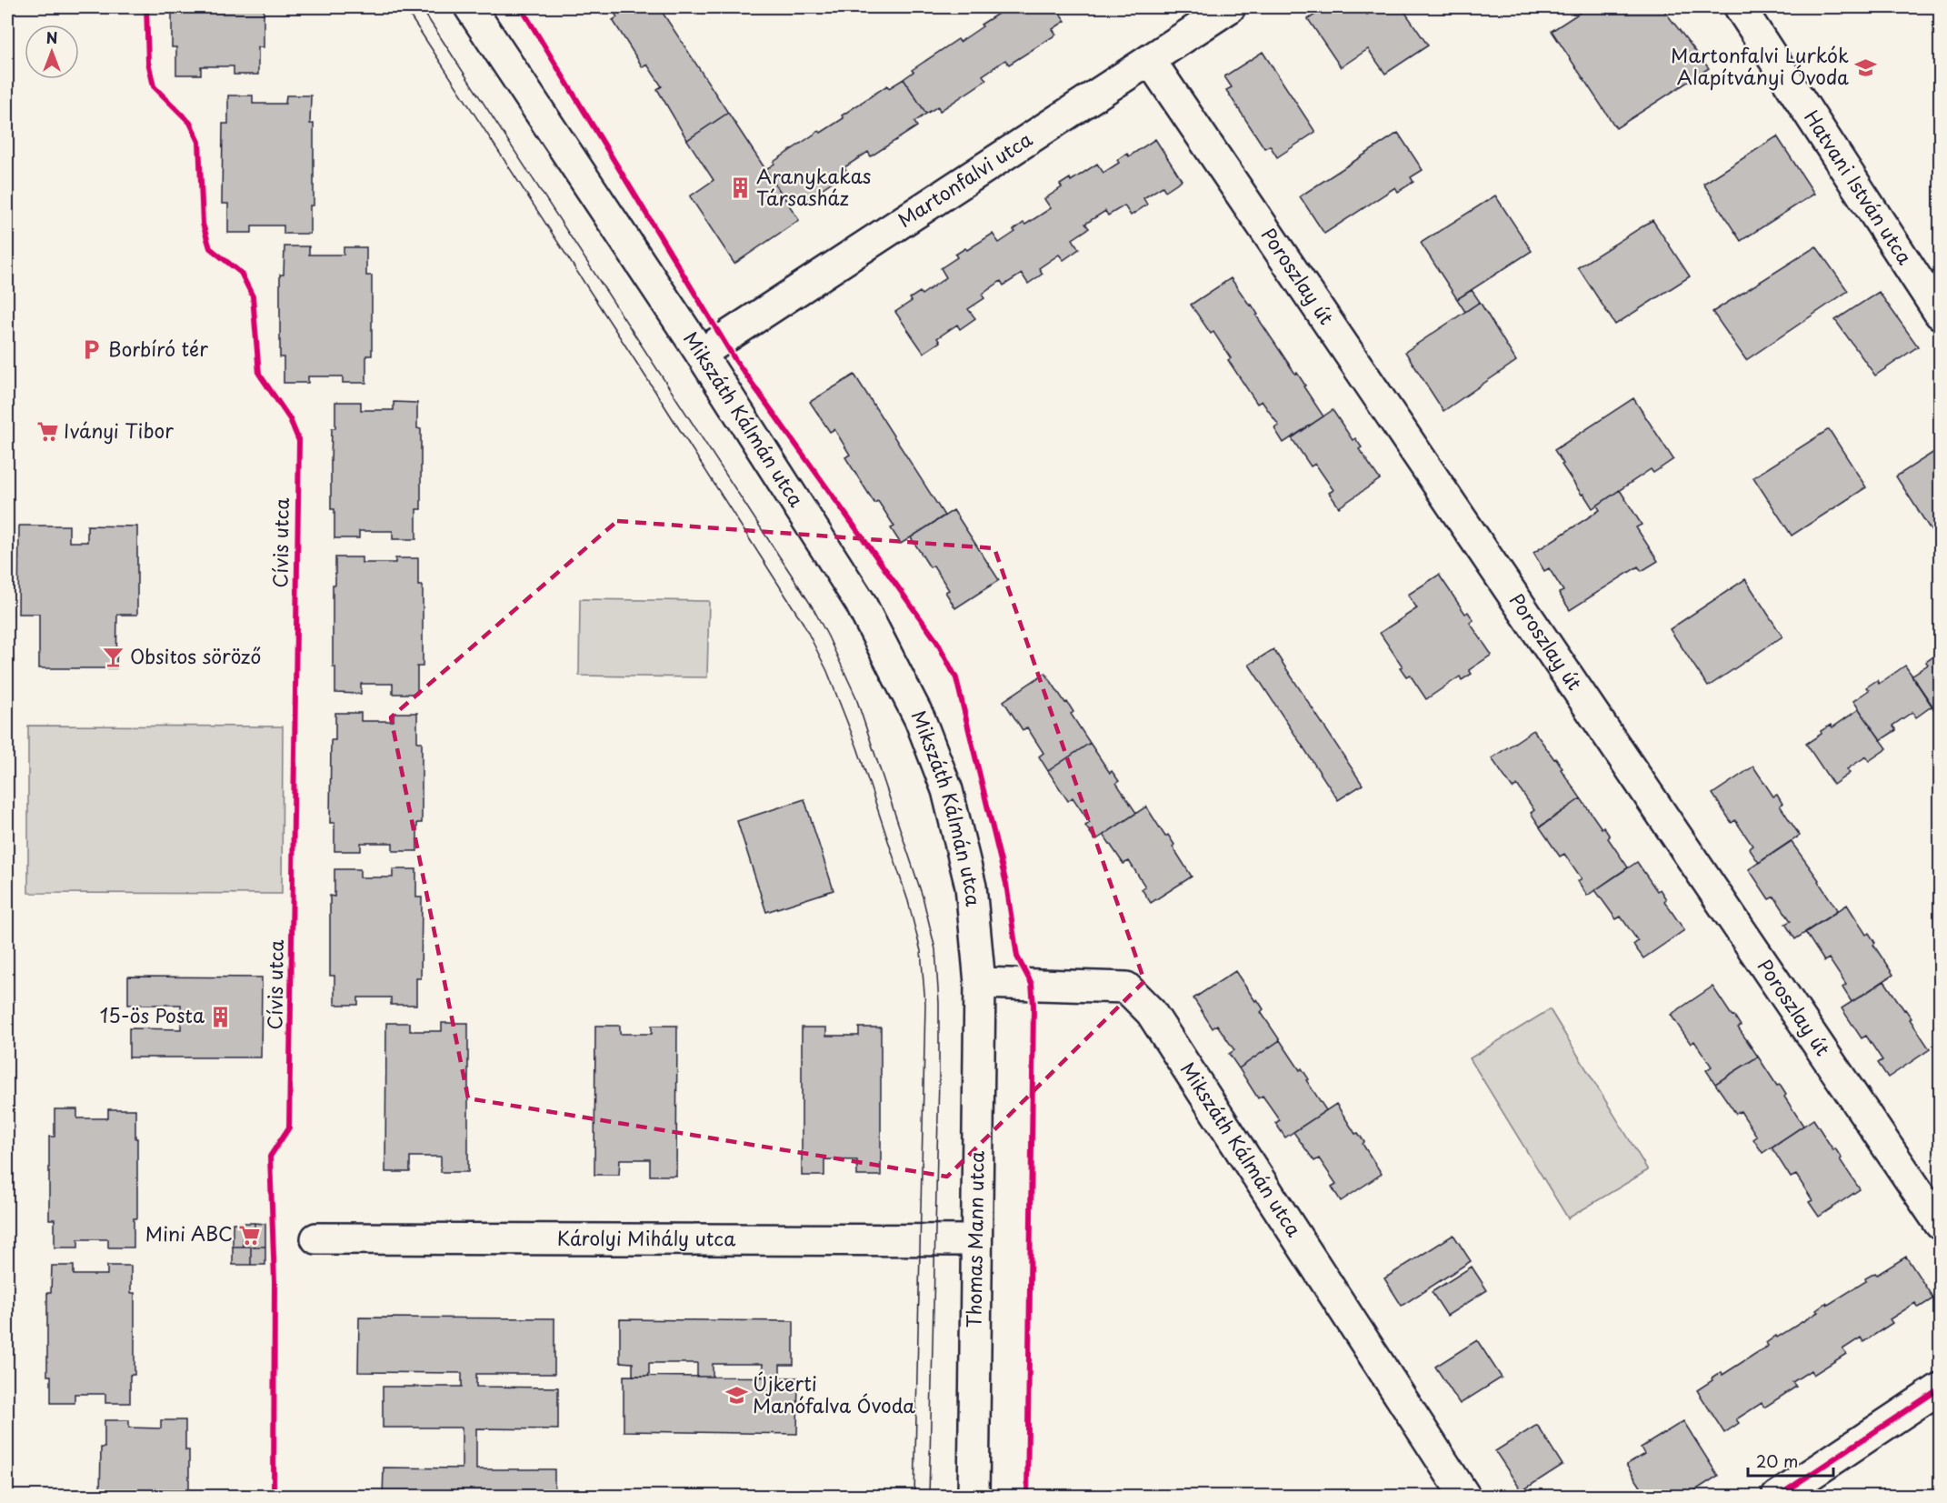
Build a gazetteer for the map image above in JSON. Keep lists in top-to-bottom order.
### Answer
{
  "streets": {
    "street": [
      "Martonfalvi utca",
      "Hatvani István utca",
      "Poroszlay út",
      "Mikszáth Kálmán utca",
      "Károlyi Mihály utca",
      "Thomas Mann utca"
    ],
    "cycle path": ["Cívis utca"]
  },
  "crossings": [
    ["Martonfalvi utca", "Poroszlay út"],
    ["Martonfalvi utca", "Mikszáth Kálmán utca"],
    ["Mikszáth Kálmán utca", "Thomas Mann utca"],
    ["Károlyi Mihály utca", "Thomas Mann utca"]
  ],
  "places": {
    "school or university": ["Martonfalvi Lurkók Alapítványi Óvoda", "Újkerti Manófalva Óvoda"],
    "building": ["Aranykakas Társasház", "15-ös Posta"],
    "parking": ["Borbíró tér"],
    "supermarket": ["Iványi Tibor", "Mini ABC"],
    "bar": ["Obsitos söröző"]
  },
  "scale_bar": "20 m",
  "north": "top"
}
